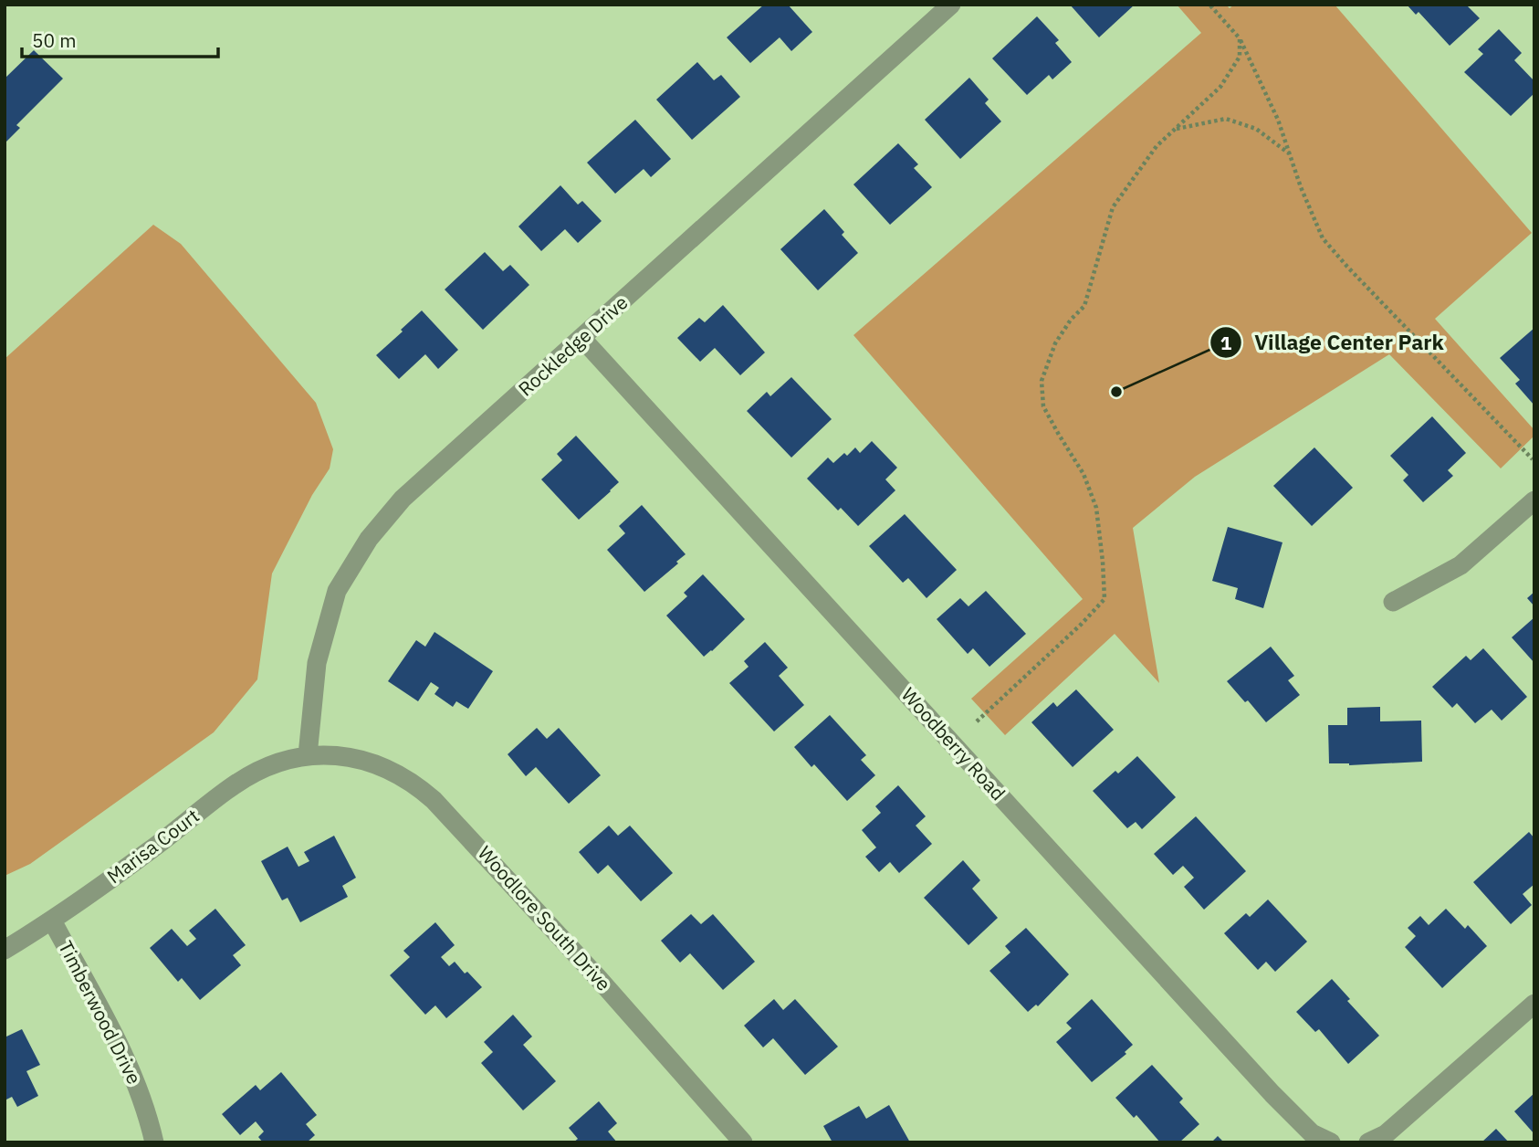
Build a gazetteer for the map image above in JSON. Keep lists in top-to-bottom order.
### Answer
{
  "streets": {
    "street": [
      "Rockledge Drive",
      "Woodberry Road",
      "Marisa Court",
      "Woodlore South Drive",
      "Timberwood Drive"
    ]
  },
  "crossings": [
    ["Rockledge Drive", "Woodberry Road"],
    ["Rockledge Drive", "Marisa Court"],
    ["Rockledge Drive", "Woodlore South Drive"],
    ["Marisa Court", "Woodlore South Drive"],
    ["Marisa Court", "Timberwood Drive"]
  ],
  "places": ["Village Center Park"],
  "scale_bar": "50 m"
}
